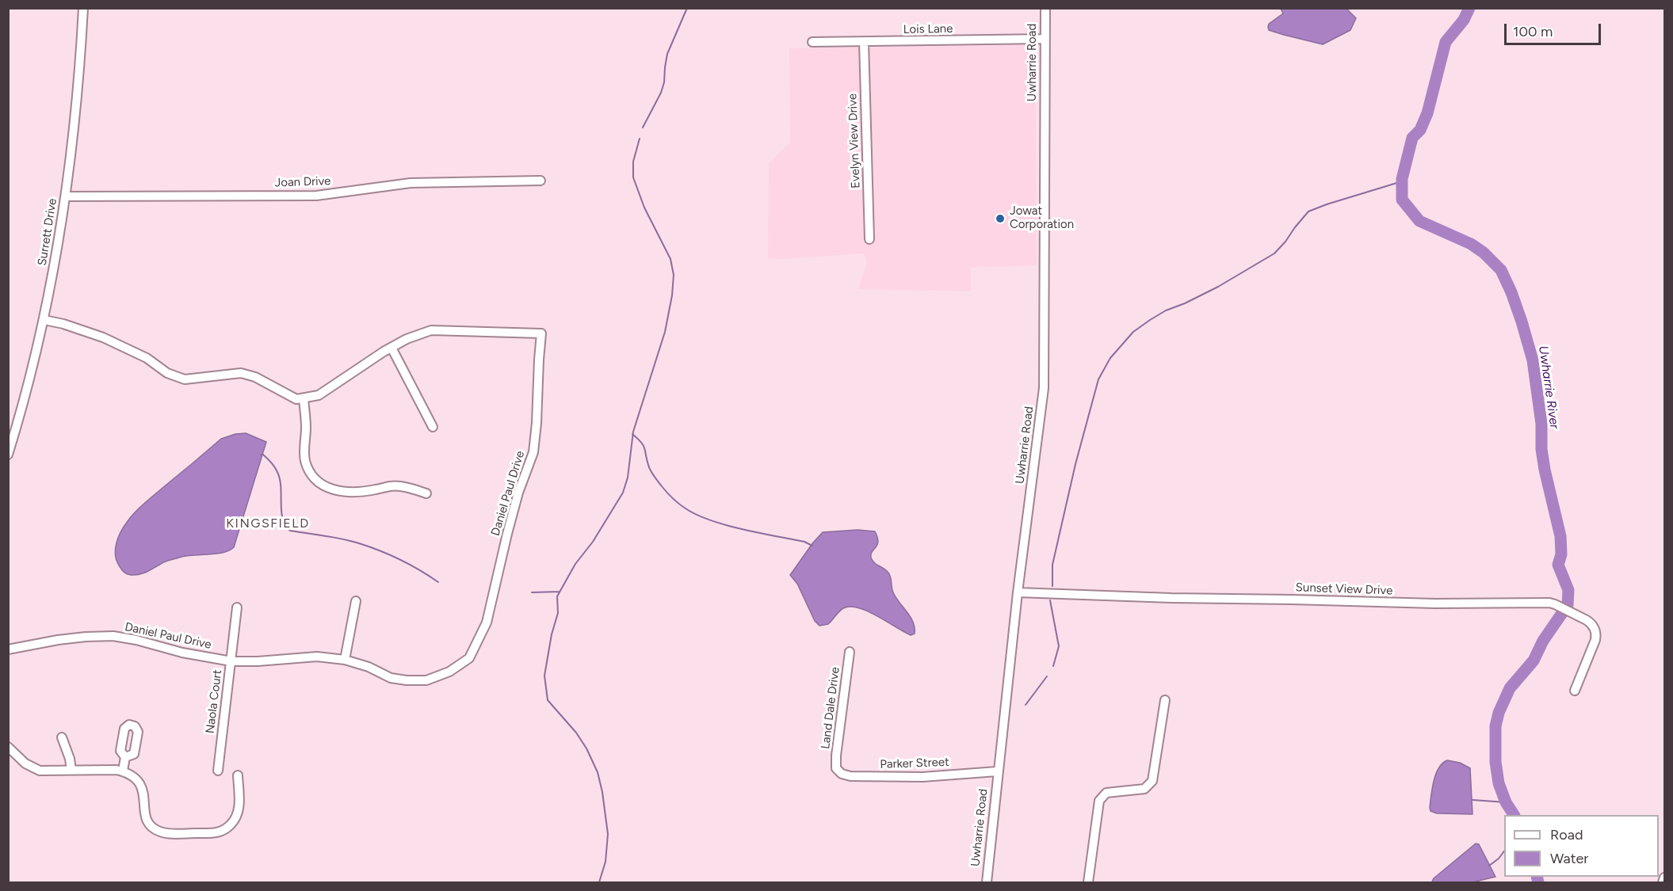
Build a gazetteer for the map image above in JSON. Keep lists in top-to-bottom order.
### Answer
{
  "streets": {
    "street": [
      "Lois Lane",
      "Uwharrie Road",
      "Evelyn View Drive",
      "Joan Drive",
      "Surrett Drive",
      "Daniel Paul Drive",
      "Sunset View Drive",
      "Naola Court",
      "Land Dale Drive",
      "Parker Street"
    ]
  },
  "crossings": [
    ["Lois Lane", "Uwharrie Road"],
    ["Lois Lane", "Evelyn View Drive"],
    ["Uwharrie Road", "Sunset View Drive"],
    ["Uwharrie Road", "Parker Street"],
    ["Joan Drive", "Surrett Drive"],
    ["Daniel Paul Drive", "Naola Court"],
    ["Land Dale Drive", "Parker Street"]
  ],
  "districts": ["KINGSFIELD"],
  "water": ["Uwharrie River"],
  "places": ["Jowat Corporation"],
  "legend": ["Road", "Water"],
  "scale_bar": "100 m"
}
